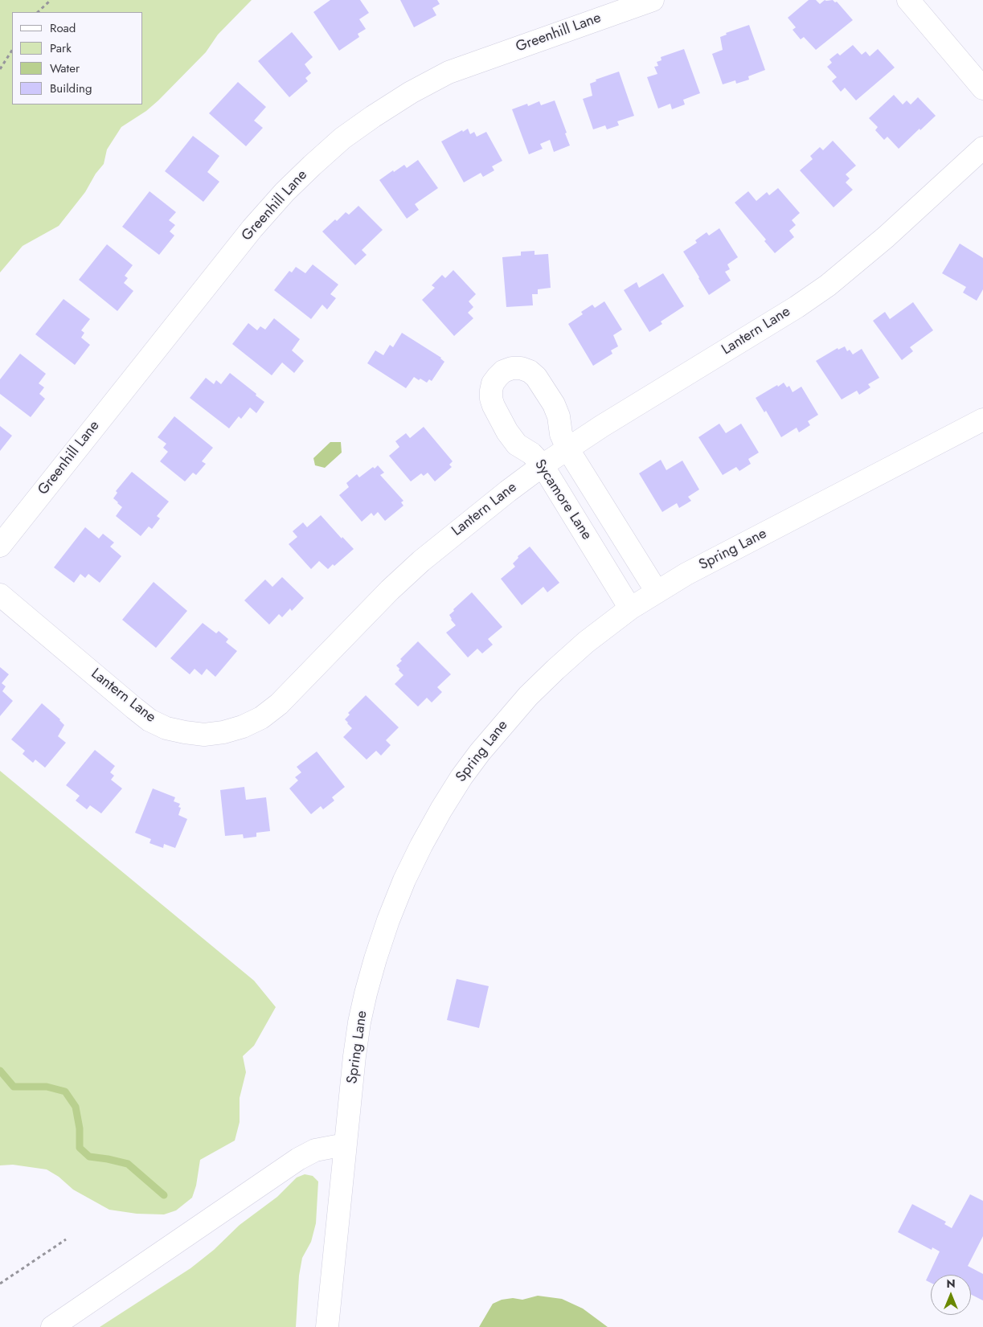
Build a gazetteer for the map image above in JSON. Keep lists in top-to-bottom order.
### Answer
{
  "streets": {
    "street": [
      "Greenhill Lane",
      "Lantern Lane",
      "Sycamore Lane",
      "Spring Lane"
    ]
  },
  "crossings": [
    ["Lantern Lane", "Sycamore Lane"],
    ["Sycamore Lane", "Spring Lane"]
  ],
  "legend": [
    "Road",
    "Park",
    "Water",
    "Building"
  ],
  "north": "top"
}
